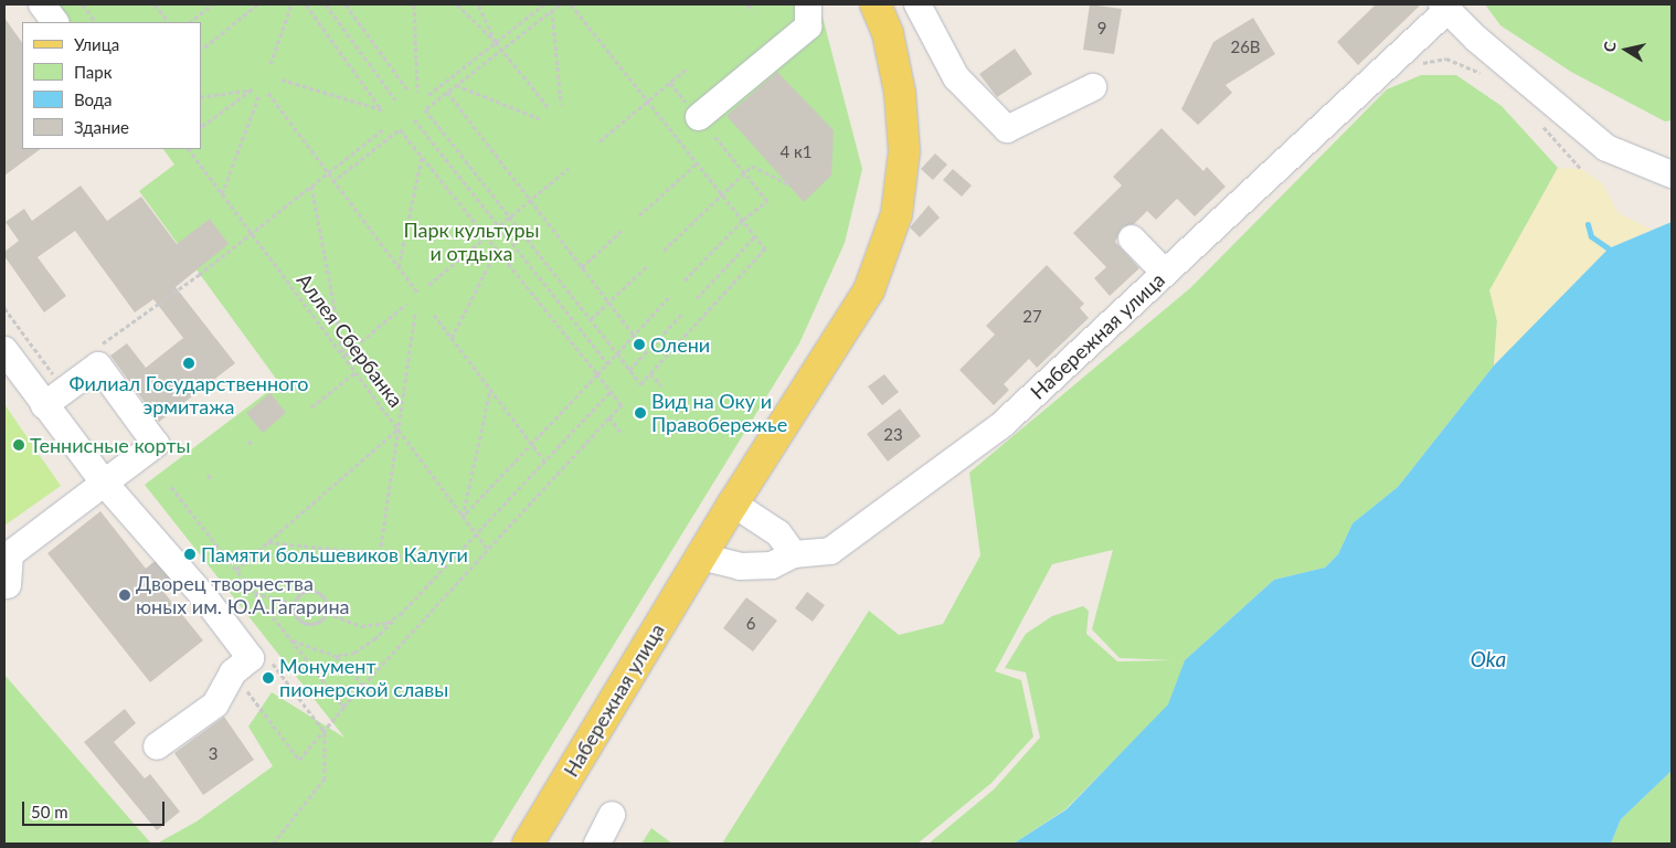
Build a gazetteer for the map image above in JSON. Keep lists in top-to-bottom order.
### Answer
{
  "streets": {
    "main road": ["Набережная улица"],
    "path": ["Аллея Сбербанка"]
  },
  "water": ["Oka"],
  "parks": ["Парк культуры и отдыха"],
  "places": [
    "Олени",
    "Филиал Государственного эрмитажа",
    "Вид на Оку и Правобережье",
    "Теннисные корты",
    "Памяти большевиков Калуги",
    "Дворец творчества юных им. Ю.А.Гагарина",
    "Монумент пионерской славы"
  ],
  "house_numbers": [
    "9",
    "26В",
    "4 к1",
    "27",
    "23",
    "6",
    "3"
  ],
  "legend": [
    "Улица",
    "Парк",
    "Вода",
    "Здание"
  ],
  "scale_bar": "50 m",
  "north": "left"
}
